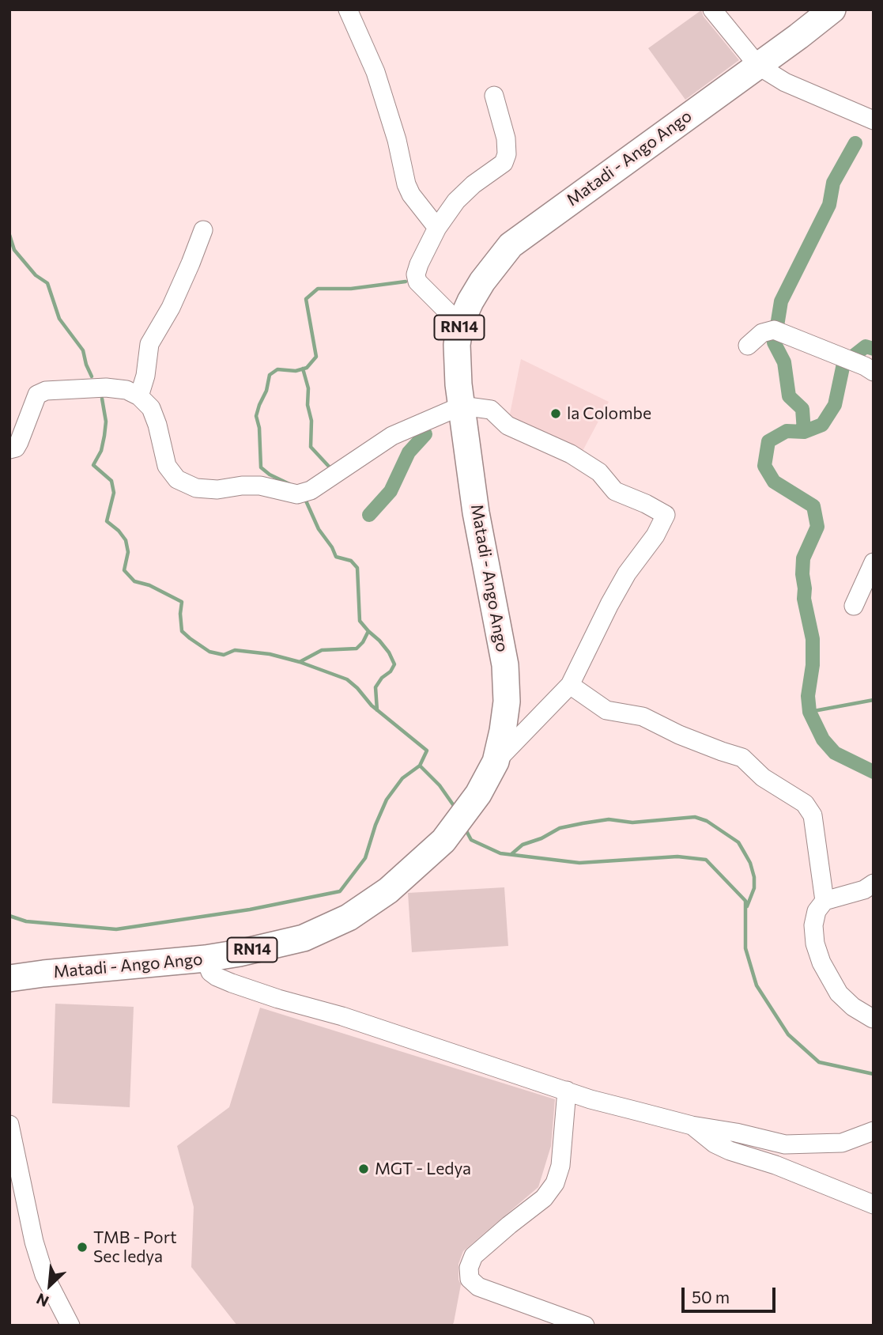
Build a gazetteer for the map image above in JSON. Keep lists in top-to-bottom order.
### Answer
{
  "streets": {
    "highway": ["Matadi - Ango Ango", "RN14"]
  },
  "places": ["la Colombe", "MGT - Ledya", "TMB - Port Sec ledya"],
  "scale_bar": "50 m",
  "north": "bottom left"
}
